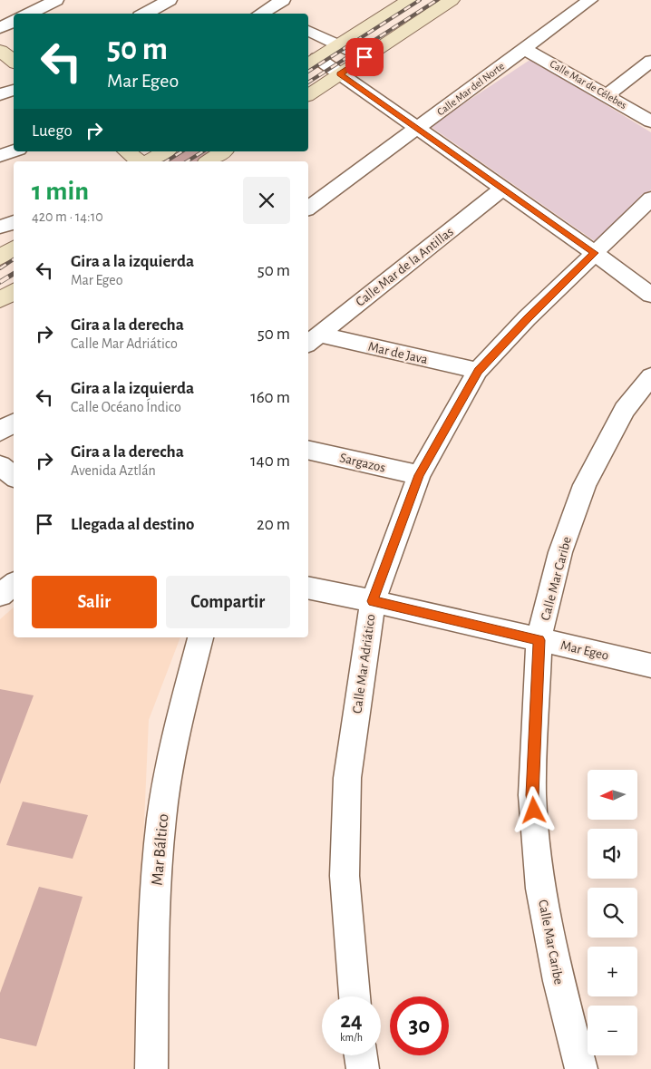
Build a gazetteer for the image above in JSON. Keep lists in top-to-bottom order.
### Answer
{
  "streets": {
    "street": [
      "Calle Mar de Célebes",
      "Calle Mar del Norte",
      "Calle Mar de la Antillas",
      "Mar de Java",
      "Sargazos",
      "Calle Mar Caribe",
      "Mar Egeo",
      "Calle Mar Adriático",
      "Mar Báltico"
    ]
  },
  "crossings": [
    ["Calle Mar de Célebes", "Calle Mar del Norte"],
    ["Calle Mar de la Antillas", "Mar de Java"],
    ["Mar de Java", "Calle Mar Adriático"],
    ["Sargazos", "Calle Mar Adriático"],
    ["Calle Mar Caribe", "Mar Egeo"],
    ["Mar Egeo", "Calle Mar Adriático"]
  ],
  "north": "left",
  "page": {
    "turn": ["50 m", "Mar Egeo"],
    "then": "Luego",
    "heading": ["1 min", "420 m · 14:10"],
    "list": [
      {
        "name": "Gira a la izquierda",
        "note": "Mar Egeo",
        "value": "50 m"
      },
      {
        "name": "Gira a la derecha",
        "note": "Calle Mar Adriático",
        "value": "50 m"
      },
      {
        "name": "Gira a la izquierda",
        "note": "Calle Océano Índico",
        "value": "160 m"
      },
      {
        "name": "Gira a la derecha",
        "note": "Avenida Aztlán",
        "value": "140 m"
      },
      {
        "name": "Llegada al destino",
        "value": "20 m"
      }
    ],
    "buttons": ["Salir", "Compartir"],
    "map_buttons": ["+", "−"],
    "speed": "24 km/h",
    "limit": "30"
  }
}
